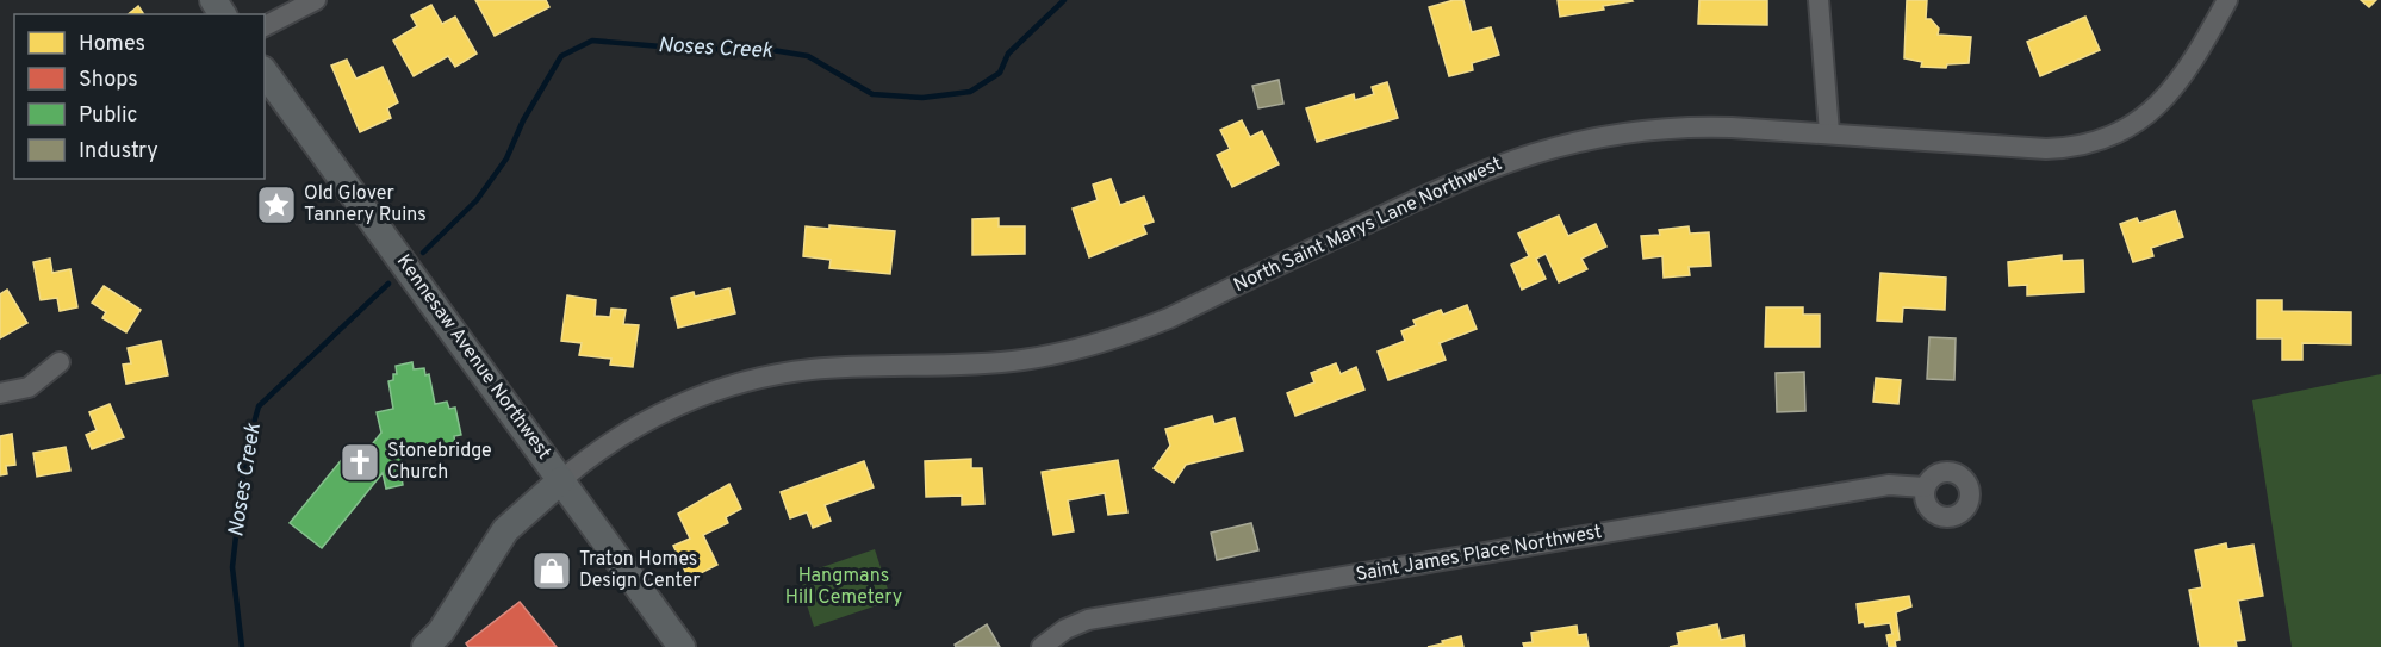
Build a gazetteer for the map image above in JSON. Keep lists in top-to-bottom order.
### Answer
{
  "streets": {
    "street": ["North Saint Marys Lane Northwest", "Kennesaw Avenue Northwest", "Saint James Place Northwest"]
  },
  "crossings": [
    ["North Saint Marys Lane Northwest", "Kennesaw Avenue Northwest"]
  ],
  "water": ["Noses Creek"],
  "parks": ["Hangmans Hill Cemetery"],
  "places": {
    "place": ["Old Glover Tannery Ruins"],
    "church": ["Stonebridge Church"],
    "shop": ["Traton Homes Design Center"]
  },
  "legend": [
    "Homes",
    "Shops",
    "Public",
    "Industry"
  ]
}
